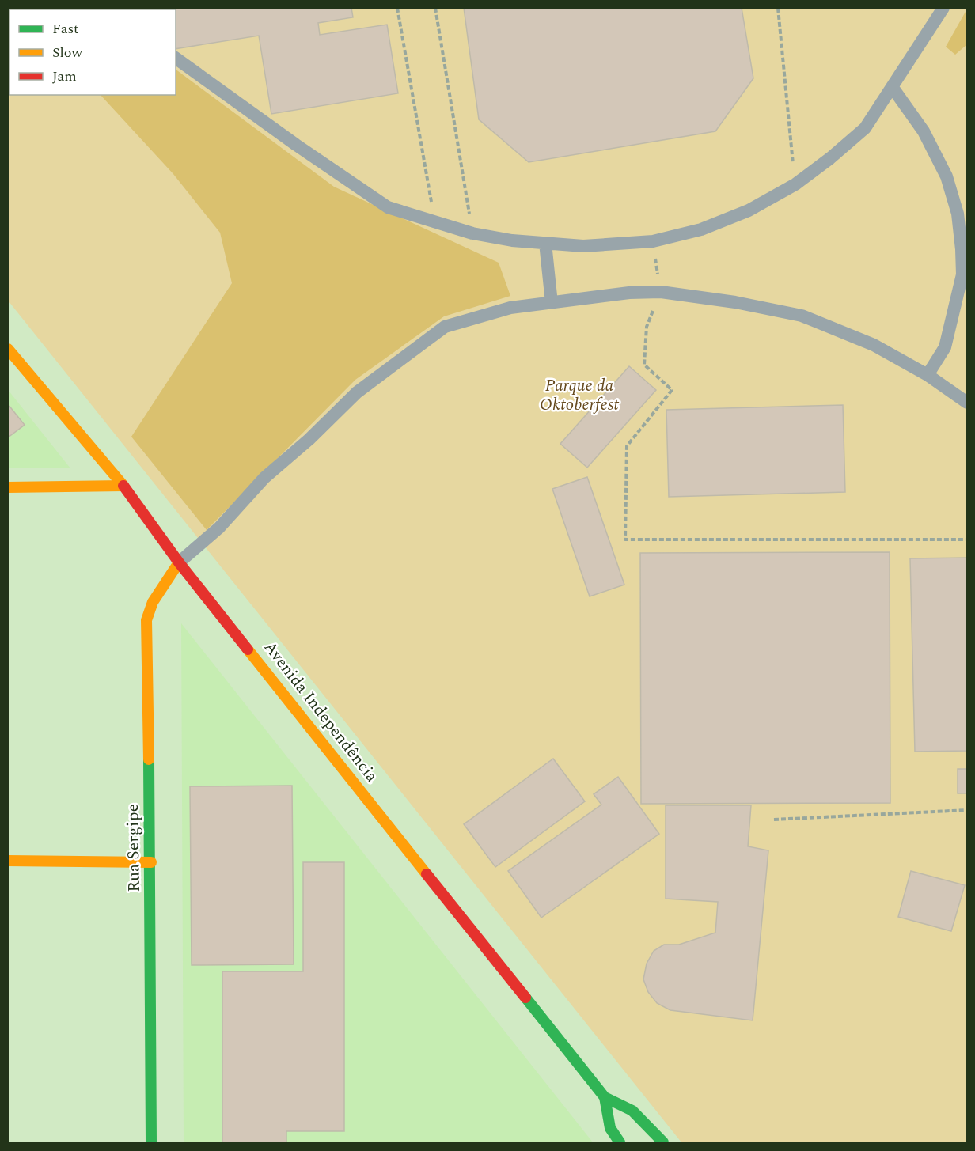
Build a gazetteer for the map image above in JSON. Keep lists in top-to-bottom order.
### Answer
{
  "streets": {
    "main road": ["Avenida Independência", "Rua Sergipe"]
  },
  "crossings": [
    ["Avenida Independência", "Rua Sergipe"]
  ],
  "parks": ["Parque da Oktoberfest"],
  "legend": ["Fast", "Slow", "Jam"]
}
